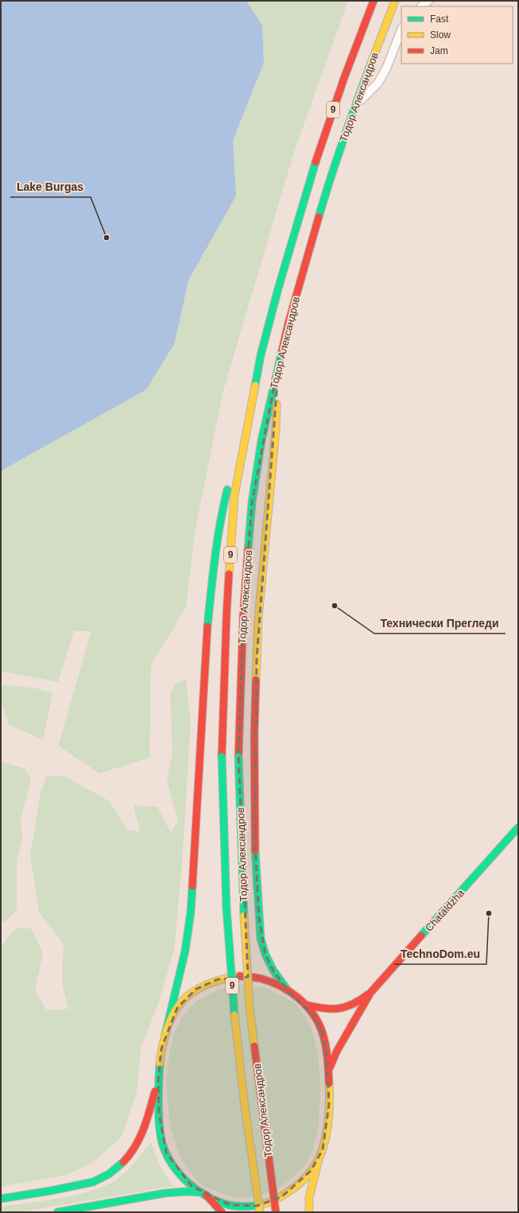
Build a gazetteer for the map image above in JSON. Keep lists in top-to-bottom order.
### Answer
{
  "streets": {
    "main road": ["Тодор Александров", "9", "Chataldzha"]
  },
  "places": ["Lake Burgas", "Технически Прегледи", "TechnoDom.eu"],
  "legend": ["Fast", "Slow", "Jam"]
}
